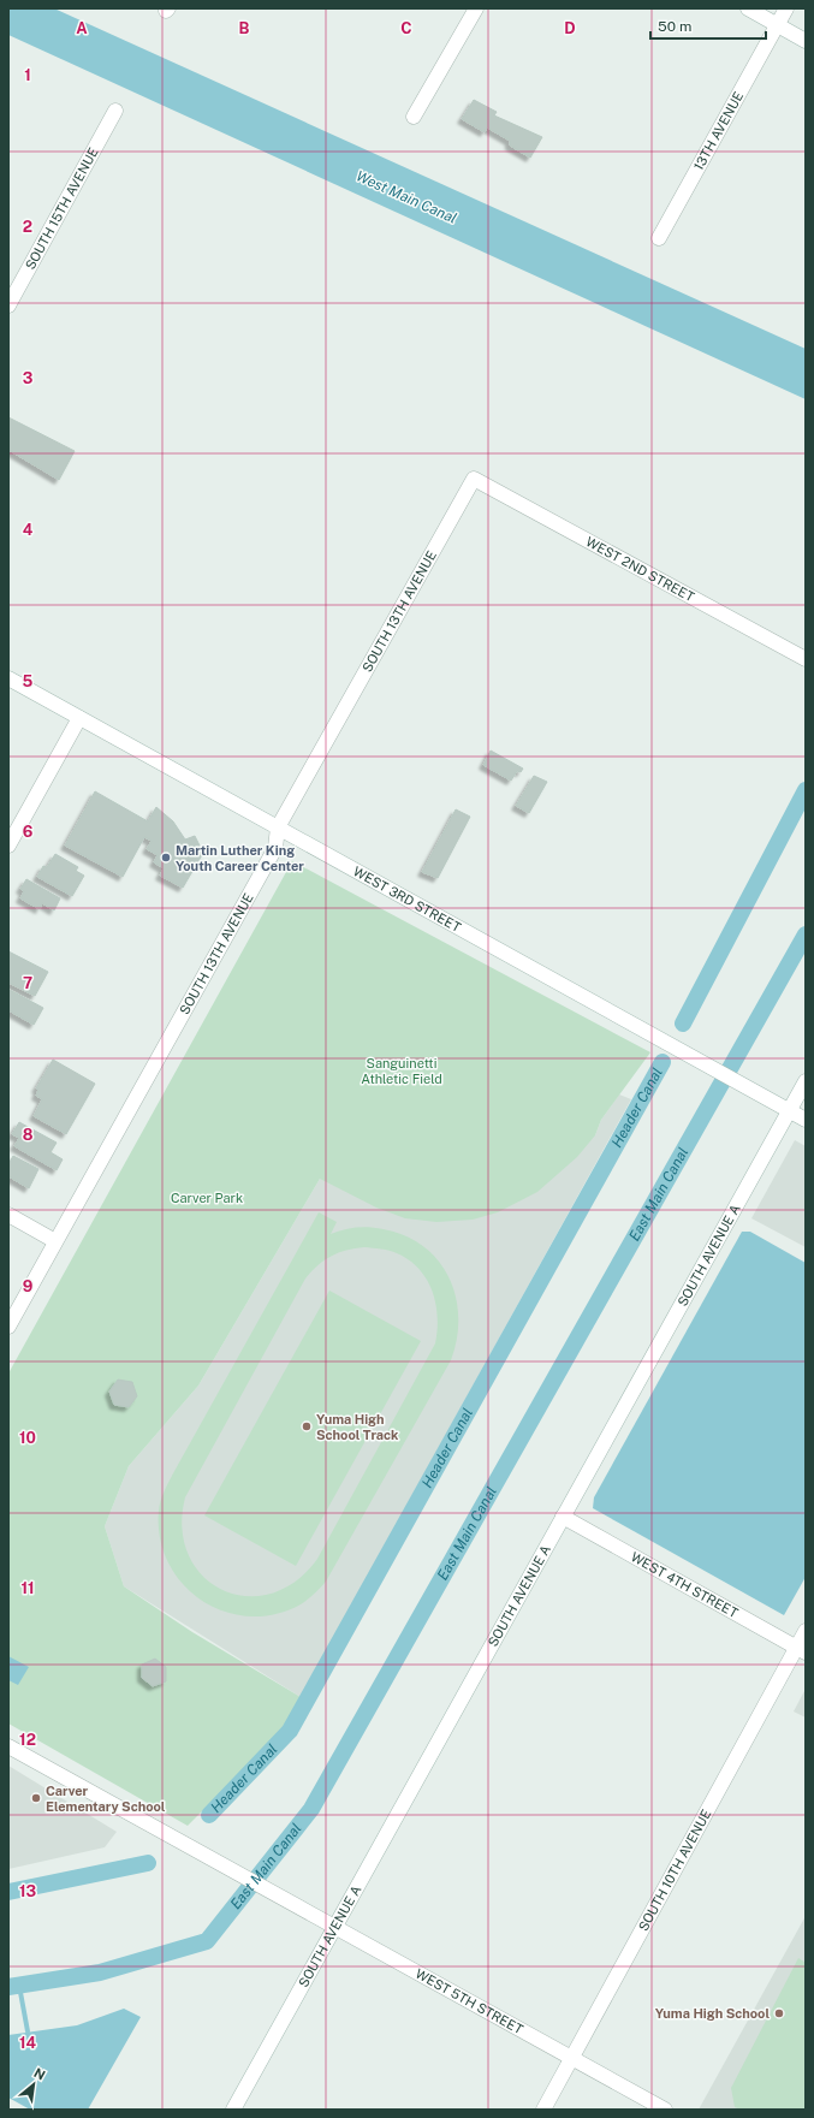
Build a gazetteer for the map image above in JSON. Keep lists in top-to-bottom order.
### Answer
{
  "streets": {
    "street": [
      "13TH AVENUE",
      "SOUTH 15TH AVENUE",
      "WEST 2ND STREET",
      "SOUTH 13TH AVENUE",
      "WEST 3RD STREET",
      "SOUTH AVENUE A",
      "WEST 4TH STREET",
      "SOUTH 10TH AVENUE",
      "WEST 5TH STREET"
    ]
  },
  "crossings": [
    ["WEST 2ND STREET", "SOUTH 13TH AVENUE"],
    ["SOUTH 13TH AVENUE", "WEST 3RD STREET"],
    ["WEST 3RD STREET", "SOUTH AVENUE A"],
    ["SOUTH AVENUE A", "WEST 4TH STREET"],
    ["SOUTH AVENUE A", "WEST 5TH STREET"],
    ["WEST 4TH STREET", "SOUTH 10TH AVENUE"],
    ["SOUTH 10TH AVENUE", "WEST 5TH STREET"]
  ],
  "water": ["West Main Canal", "Header Canal", "East Main Canal"],
  "parks": ["Sanguinetti Athletic Field", "Carver Park"],
  "places": [
    "Martin Luther King Youth Career Center",
    "Yuma High School Track",
    "Carver Elementary School",
    "Yuma High School"
  ],
  "scale_bar": "50 m",
  "north": "top right",
  "grid": {
    "columns": [
      "A",
      "B",
      "C",
      "D"
    ],
    "rows": [
      "1",
      "2",
      "3",
      "4",
      "5",
      "6",
      "7",
      "8",
      "9",
      "10",
      "11",
      "12",
      "13",
      "14"
    ]
  }
}
